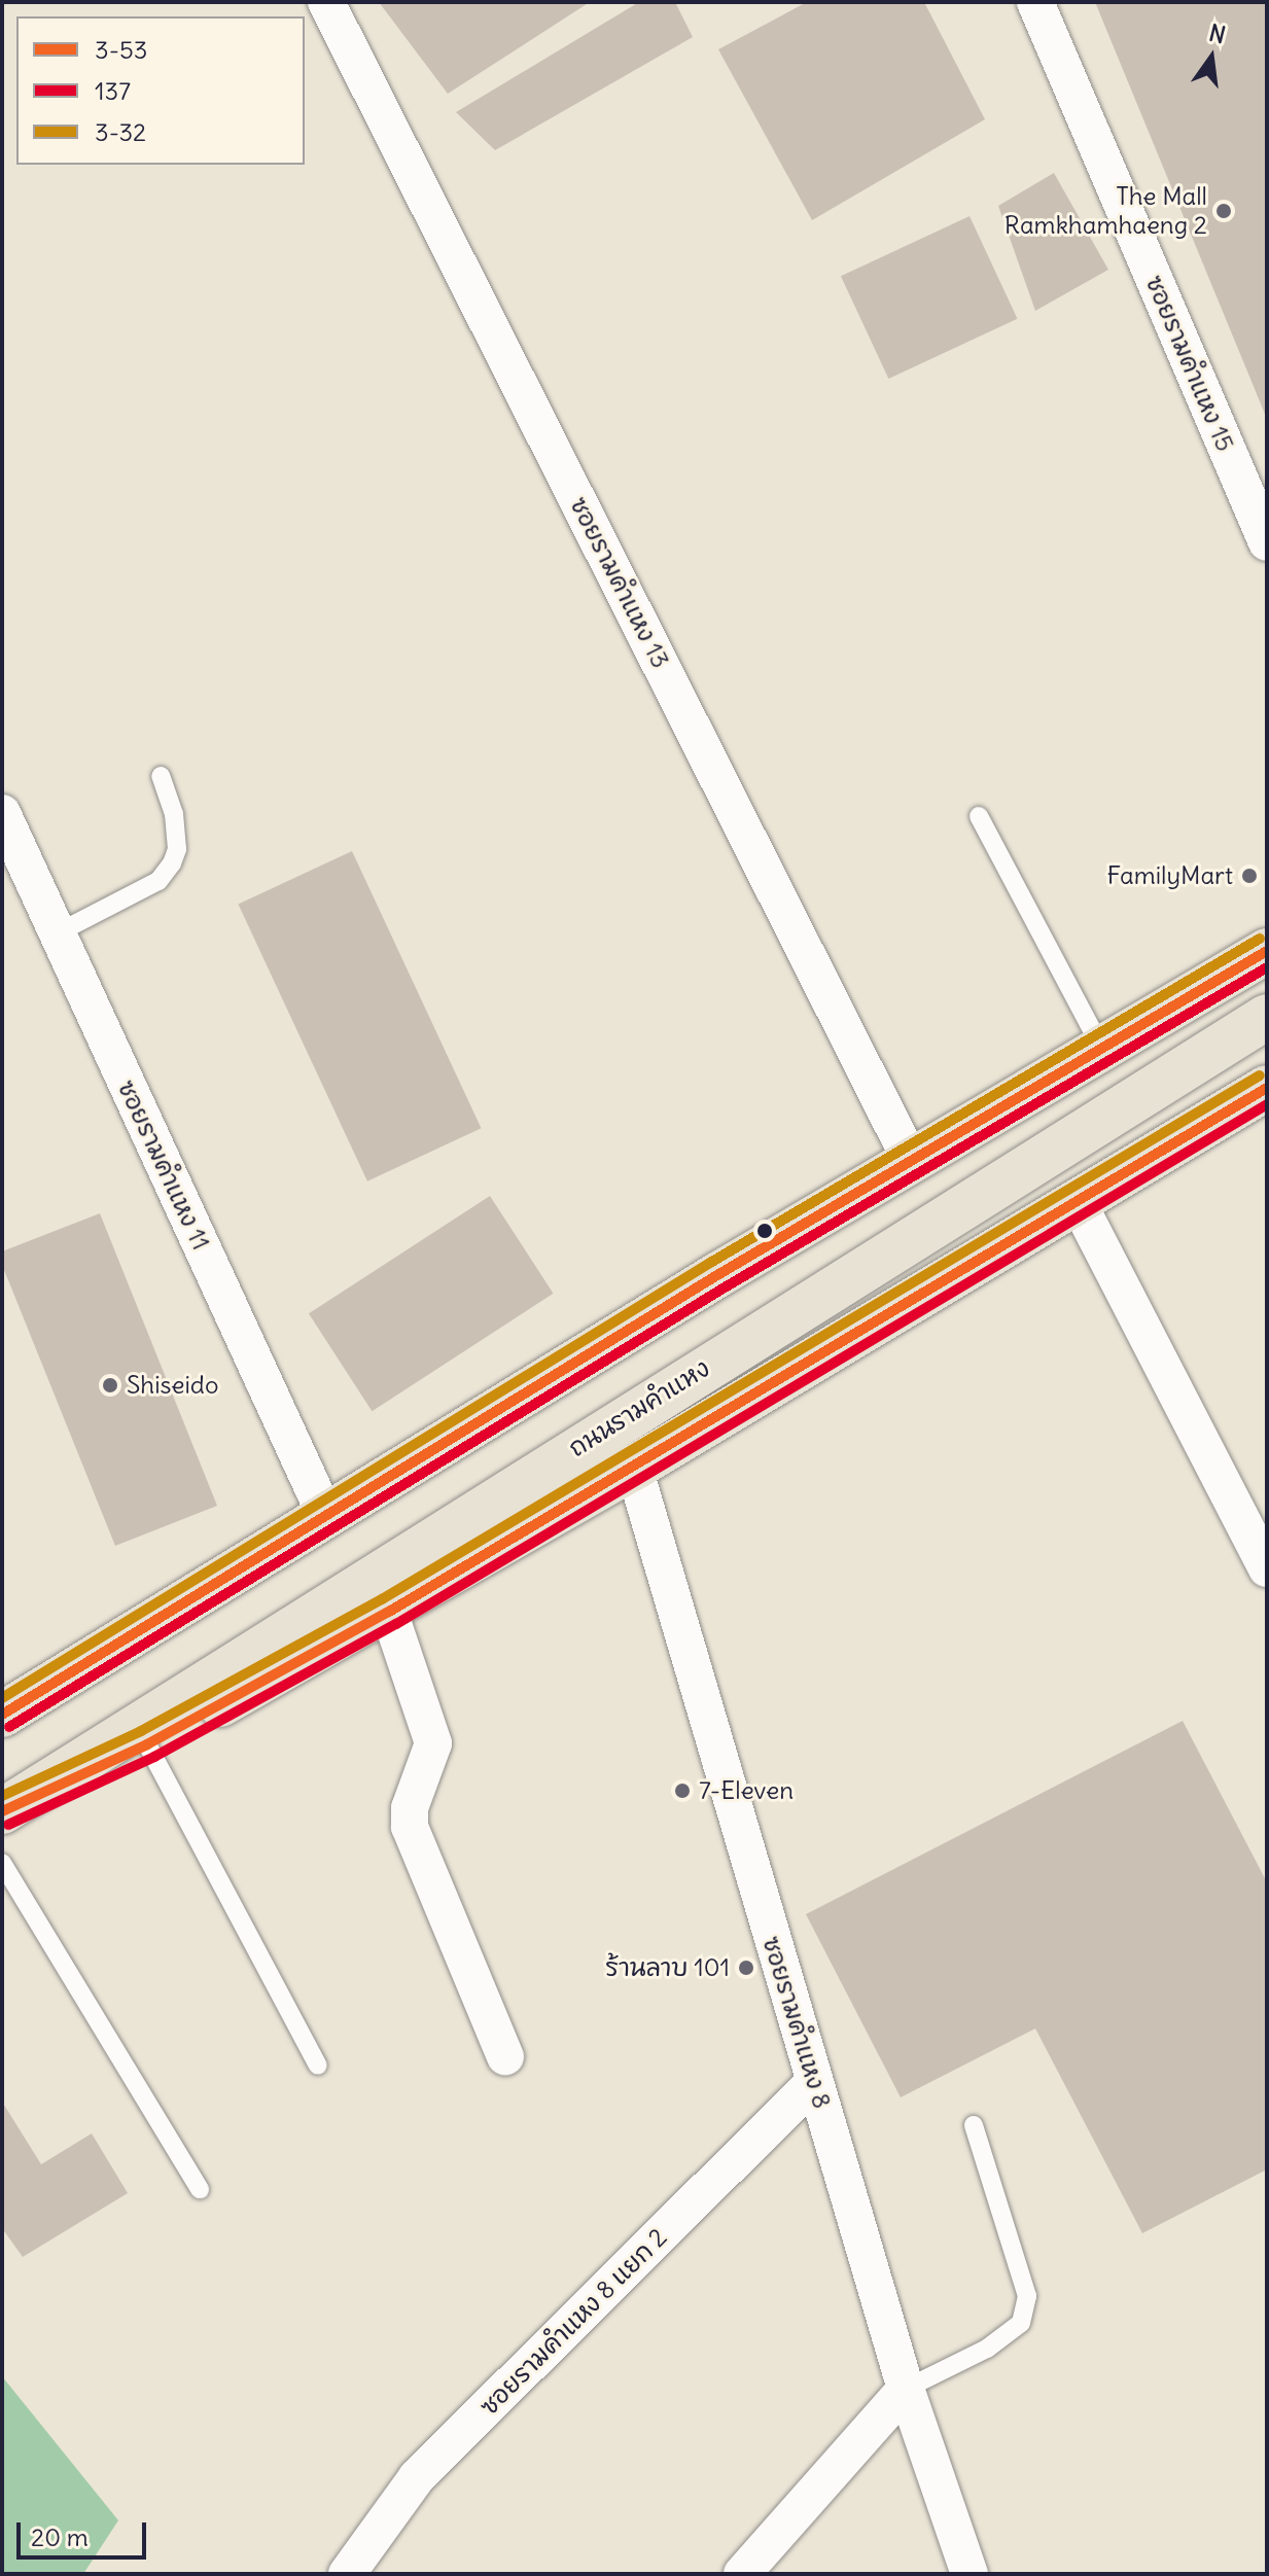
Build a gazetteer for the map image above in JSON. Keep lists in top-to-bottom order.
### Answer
{
  "streets": {
    "main road": ["ถนนรามคำแหง"],
    "street": [
      "ซอยรามคำแหง 15",
      "ซอยรามคำแหง 13",
      "ซอยรามคำแหง 11",
      "ซอยรามคำแหง 8",
      "ซอยรามคำแหง 8 แยก 2"
    ]
  },
  "crossings": [
    ["ถนนรามคำแหง", "ซอยรามคำแหง 8"],
    ["ซอยรามคำแหง 8", "ซอยรามคำแหง 8 แยก 2"]
  ],
  "places": [
    "The Mall Ramkhamhaeng 2",
    "FamilyMart",
    "Shiseido",
    "7-Eleven",
    "ร้านลาบ 101"
  ],
  "lines": ["transit line 3-32", "transit line 3-53", "transit line 137"],
  "legend": ["3-53", "137", "3-32"],
  "scale_bar": "20 m",
  "north": "top"
}
